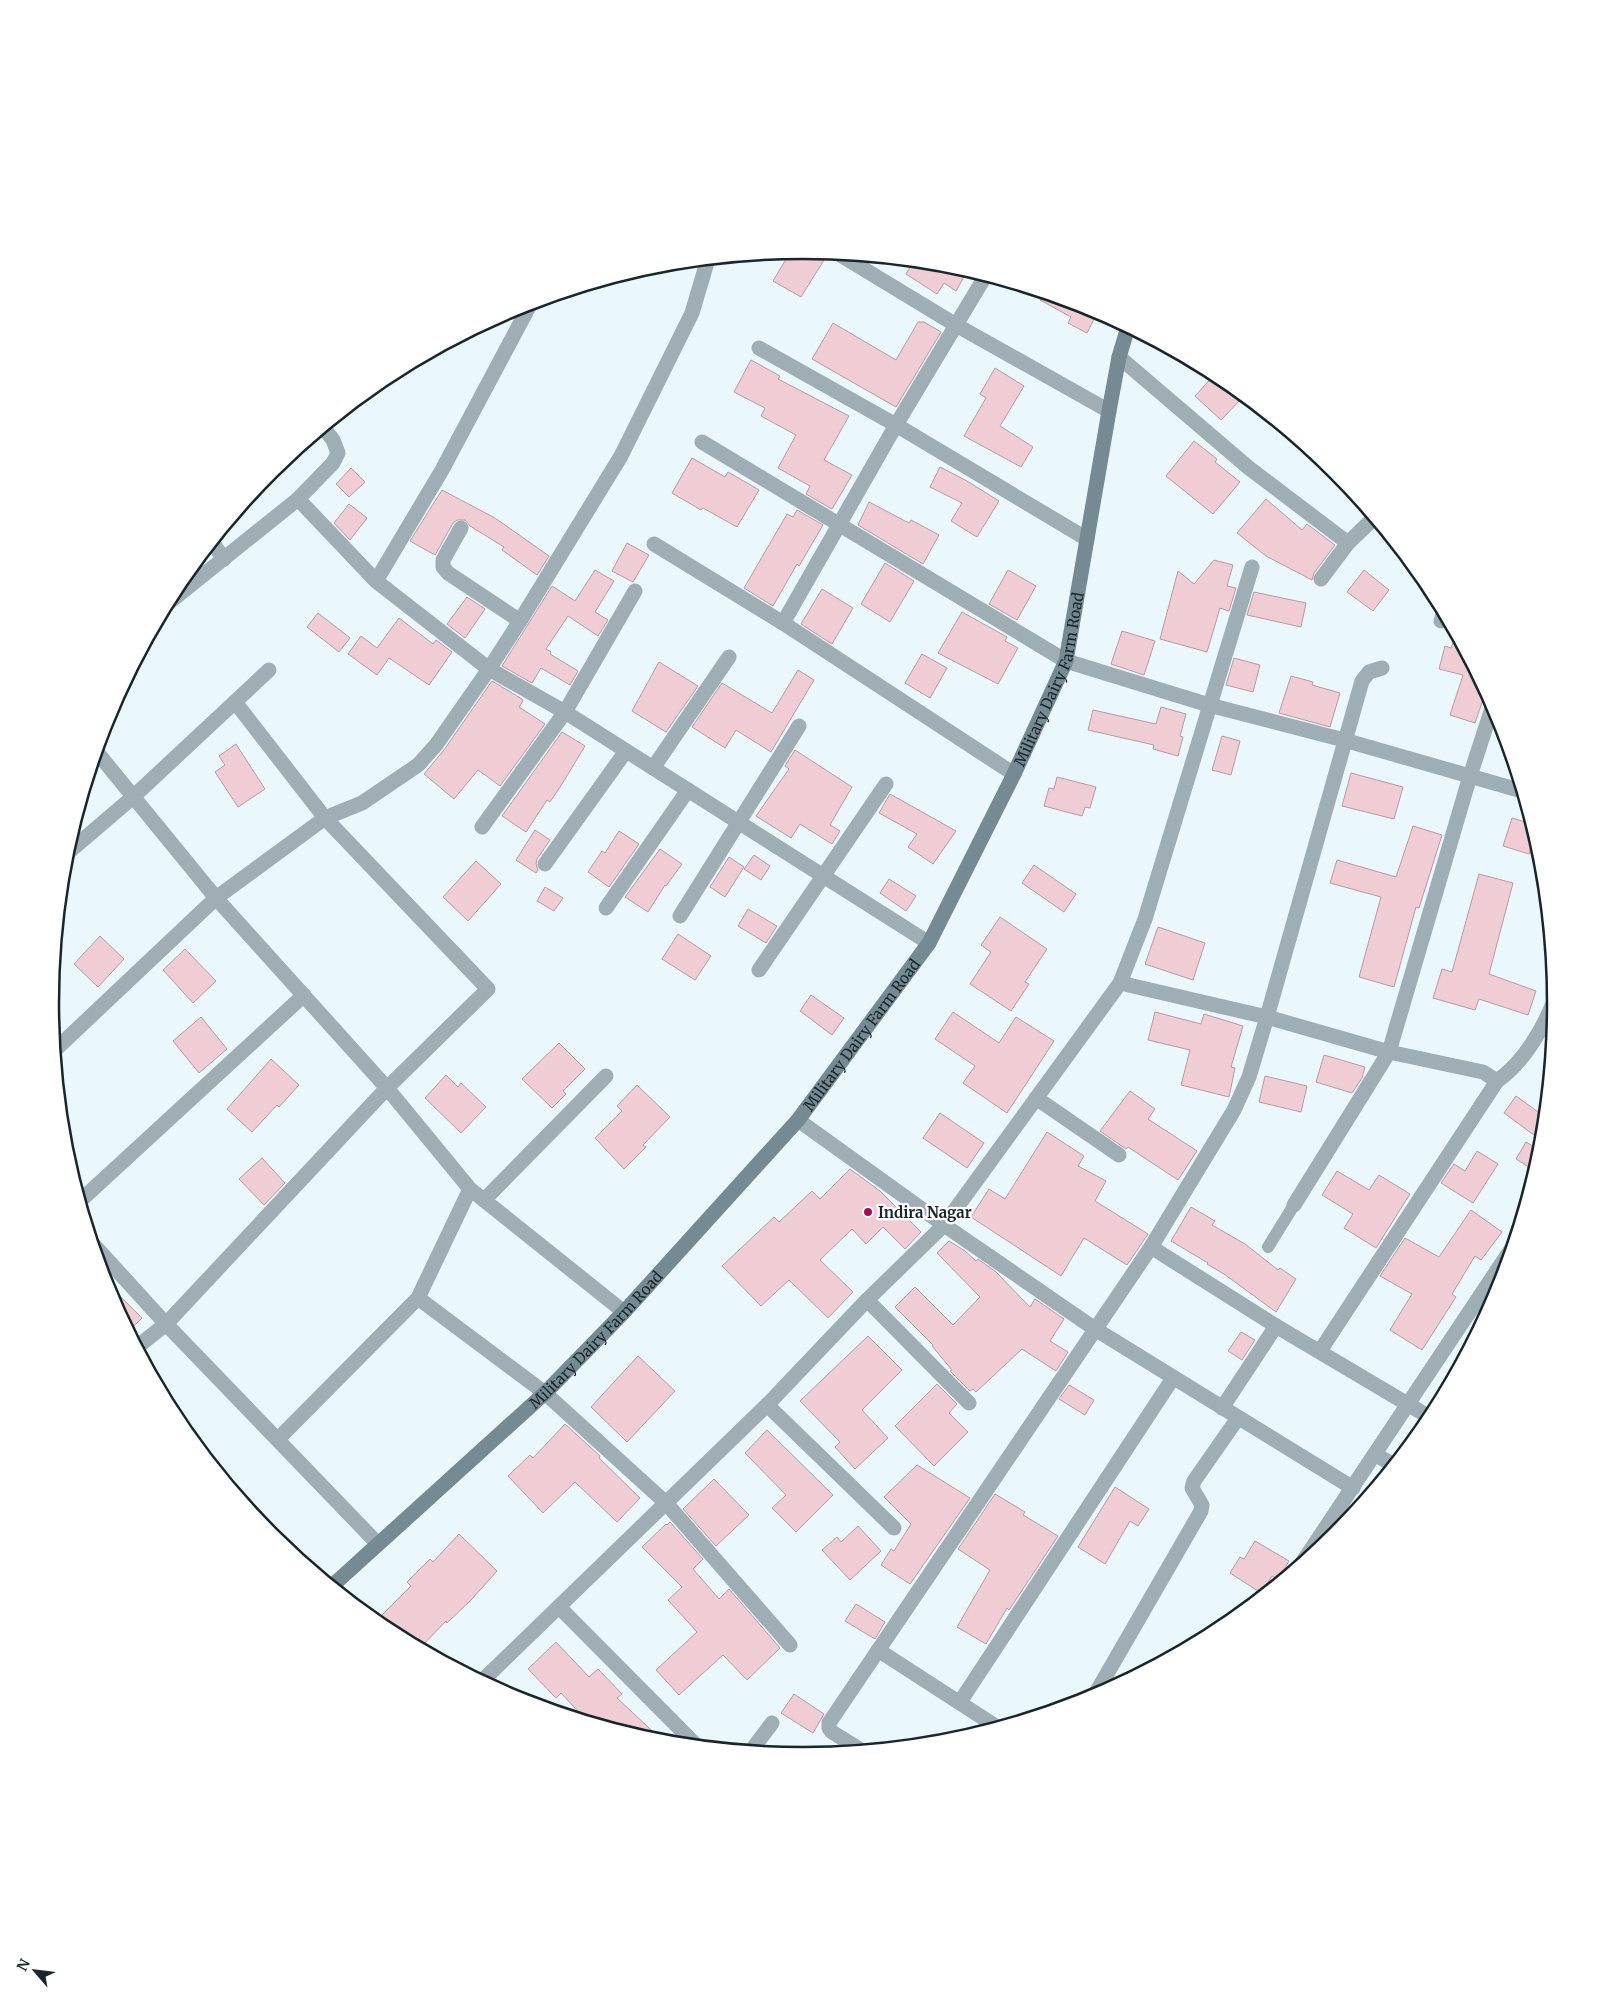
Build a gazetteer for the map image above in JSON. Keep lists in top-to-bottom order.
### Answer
{
  "streets": {
    "main road": ["Military Dairy Farm Road"]
  },
  "places": ["Indira Nagar"],
  "north": "top left"
}
